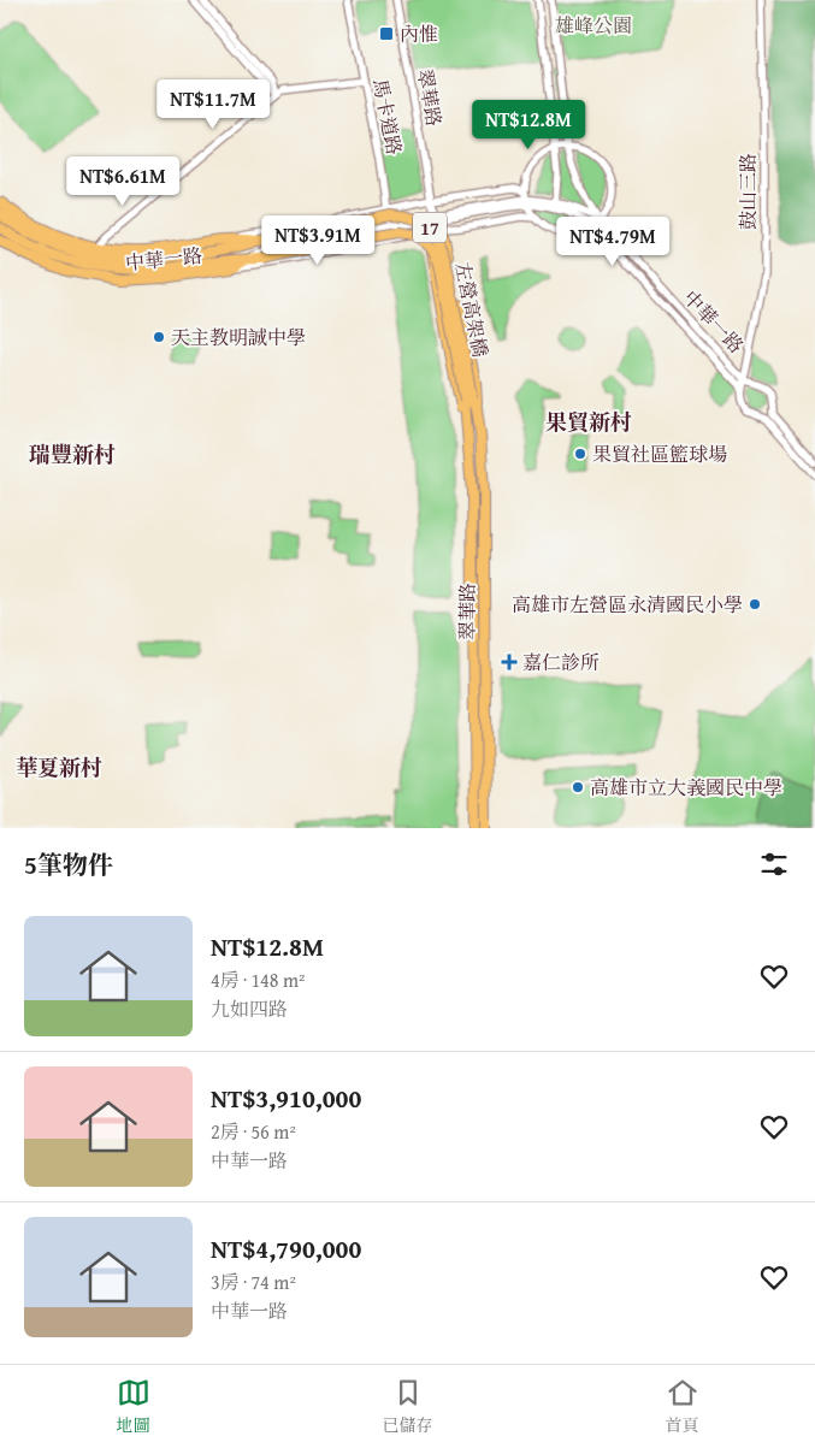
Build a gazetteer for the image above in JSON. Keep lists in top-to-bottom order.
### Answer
{
  "streets": {
    "main road": [
      "翠華路",
      "17",
      "中華一路",
      "左營高架橋"
    ],
    "street": ["馬卡道路", "鼓山三路"]
  },
  "crossings": [
    ["翠華路", "中華一路"],
    ["翠華路", "左營高架橋"],
    ["馬卡道路", "中華一路"],
    ["鼓山三路", "中華一路"],
    ["中華一路", "左營高架橋"]
  ],
  "districts": ["果貿新村", "瑞豐新村", "華夏新村"],
  "parks": ["雄峰公園"],
  "places": {
    "transit": ["內惟"],
    "other": [
      "天主教明誠中學",
      "果貿社區籃球場",
      "高雄市左營區永清國民小學",
      "高雄市立大義國民中學"
    ],
    "health": ["嘉仁診所"]
  },
  "page": {
    "price": [
      "NT$11.7M",
      "NT$12.8M",
      "NT$6.61M",
      "NT$3.91M",
      "NT$4.79M"
    ],
    "heading": "5筆物件",
    "list": [
      {
        "name": "NT$12.8M",
        "note": "4房 · 148 m² · 九如四路"
      },
      {
        "name": "NT$3,910,000",
        "note": "2房 · 56 m² · 中華一路"
      },
      {
        "name": "NT$4,790,000",
        "note": "3房 · 74 m² · 中華一路"
      }
    ],
    "tabs": ["地圖", "已儲存", "首頁"]
  }
}
